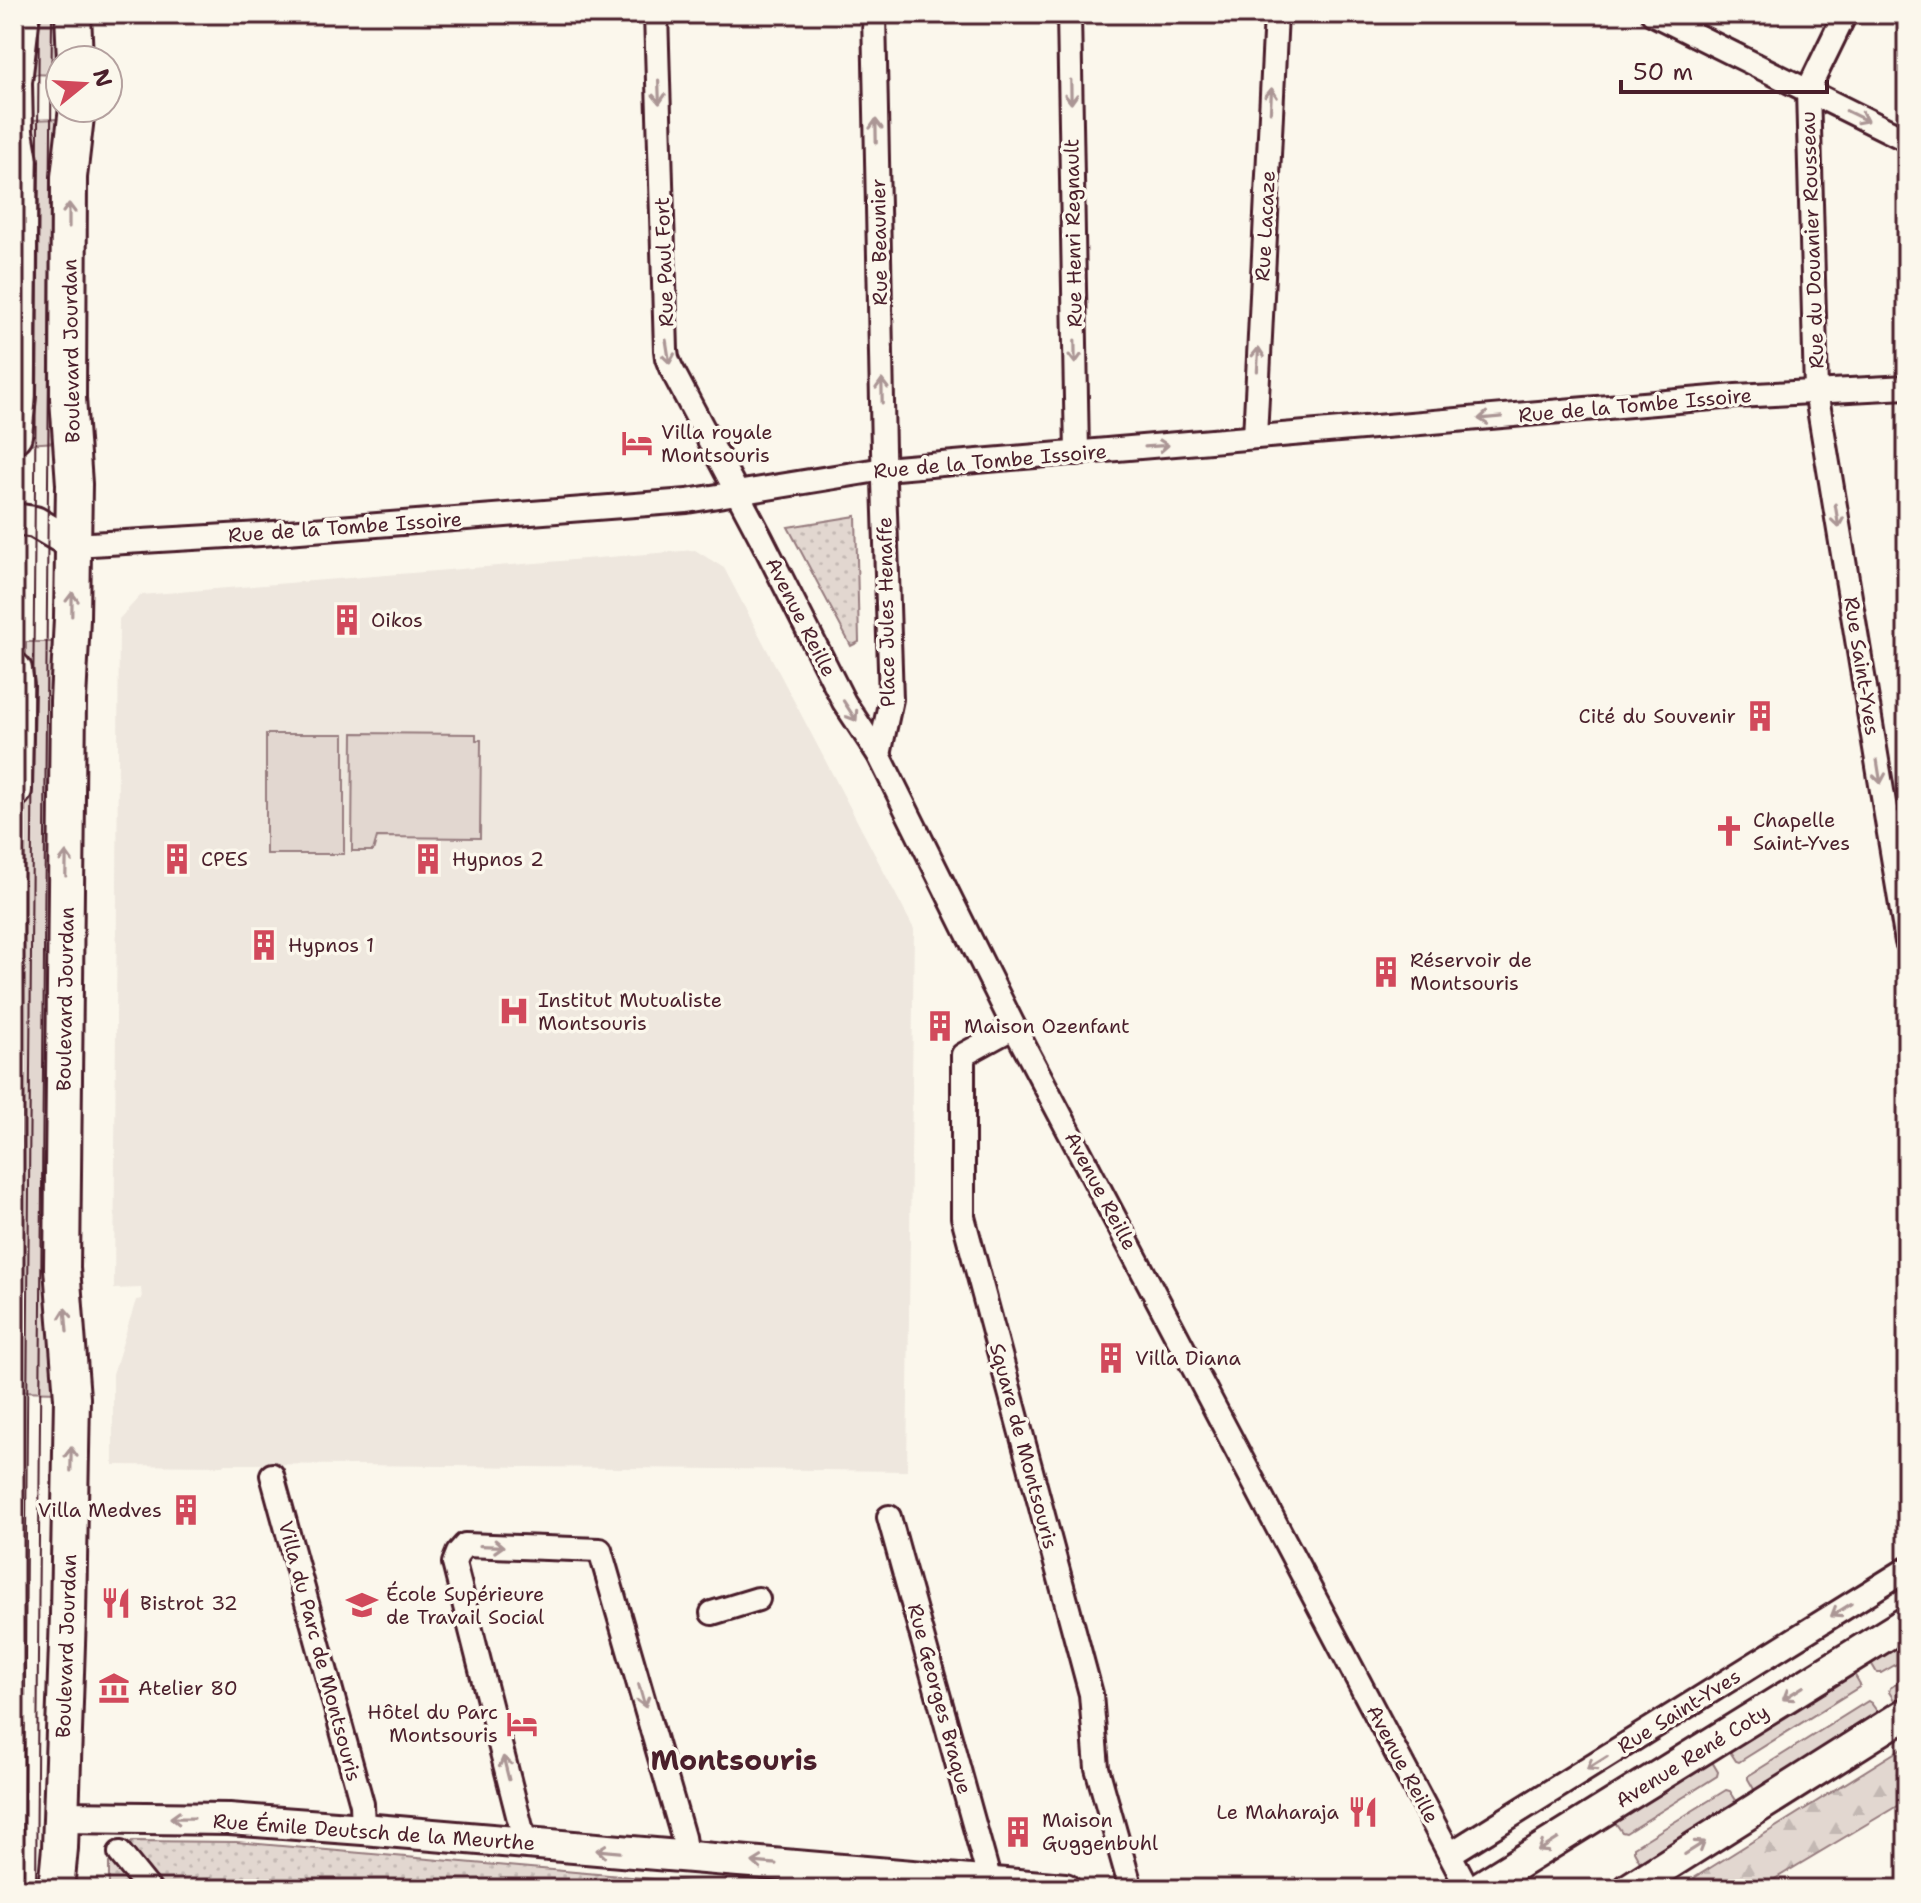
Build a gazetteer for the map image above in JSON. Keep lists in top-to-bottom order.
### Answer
{
  "streets": {
    "main road": ["Boulevard Jourdan"],
    "street": [
      "Rue Lacaze",
      "Rue Henri Regnault",
      "Rue du Douanier Rousseau",
      "Rue Beaunier",
      "Rue Paul Fort",
      "Rue de la Tombe Issoire",
      "Place Jules Henaffe",
      "Avenue Reille",
      "Rue Saint-Yves",
      "Square de Montsouris",
      "Villa du Parc de Montsouris",
      "Rue Georges Braque",
      "Avenue René Coty",
      "Rue Émile Deutsch de la Meurthe"
    ]
  },
  "crossings": [
    ["Rue Lacaze", "Rue de la Tombe Issoire"],
    ["Rue Henri Regnault", "Rue de la Tombe Issoire"],
    ["Rue du Douanier Rousseau", "Rue de la Tombe Issoire"],
    ["Rue du Douanier Rousseau", "Rue Saint-Yves"],
    ["Rue Beaunier", "Rue de la Tombe Issoire"],
    ["Rue Beaunier", "Place Jules Henaffe"],
    ["Rue Paul Fort", "Rue de la Tombe Issoire"],
    ["Rue Paul Fort", "Avenue Reille"],
    ["Boulevard Jourdan", "Rue de la Tombe Issoire"],
    ["Boulevard Jourdan", "Rue Émile Deutsch de la Meurthe"],
    ["Rue de la Tombe Issoire", "Place Jules Henaffe"],
    ["Rue de la Tombe Issoire", "Avenue Reille"],
    ["Rue de la Tombe Issoire", "Rue Saint-Yves"],
    ["Place Jules Henaffe", "Avenue Reille"],
    ["Avenue Reille", "Rue Saint-Yves"],
    ["Avenue Reille", "Square de Montsouris"],
    ["Villa du Parc de Montsouris", "Rue Émile Deutsch de la Meurthe"],
    ["Rue Georges Braque", "Rue Émile Deutsch de la Meurthe"]
  ],
  "one_way": [
    "Rue Lacaze",
    "Rue Henri Regnault",
    "Rue Beaunier",
    "Rue Paul Fort",
    "Boulevard Jourdan",
    "Rue Saint-Yves",
    "Rue Émile Deutsch de la Meurthe"
  ],
  "districts": ["Montsouris"],
  "places": {
    "hotel": ["Villa royale Montsouris", "Hôtel du Parc Montsouris"],
    "building": [
      "Oikos",
      "Cité du Souvenir",
      "CPES",
      "Hypnos 2",
      "Hypnos 1",
      "Réservoir de Montsouris",
      "Maison Ozenfant",
      "Villa Diana",
      "Villa Medves",
      "Maison Guggenbuhl"
    ],
    "church": ["Chapelle Saint-Yves"],
    "hospital": ["Institut Mutualiste Montsouris"],
    "restaurant": ["Bistrot 32", "Le Maharaja"],
    "school or university": ["École Supérieure de Travail Social"],
    "museum": ["Atelier 80"]
  },
  "scale_bar": "50 m",
  "north": "right"
}
